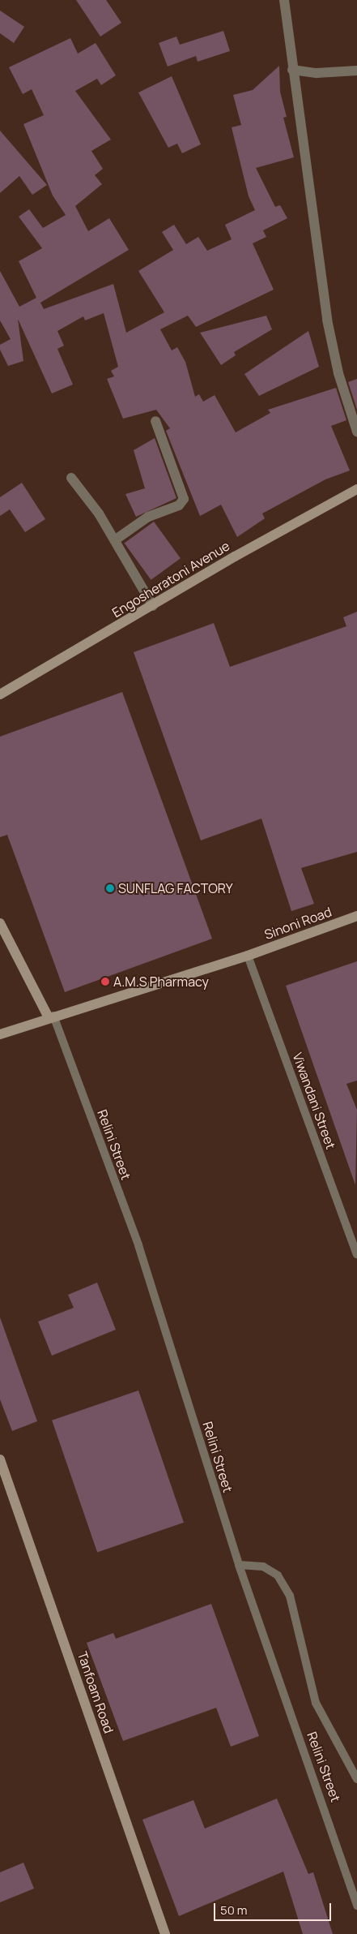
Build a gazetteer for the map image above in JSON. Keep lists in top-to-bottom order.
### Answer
{
  "streets": {
    "street": ["Engosheratoni Avenue", "Sinoni Road", "Tanfoam Road"],
    "lane": ["Viwandani Street", "Relini Street"]
  },
  "crossings": [
    ["Sinoni Road", "Viwandani Street"],
    ["Sinoni Road", "Relini Street"]
  ],
  "places": ["SUNFLAG FACTORY", "A.M.S Pharmacy"],
  "scale_bar": "50 m"
}
